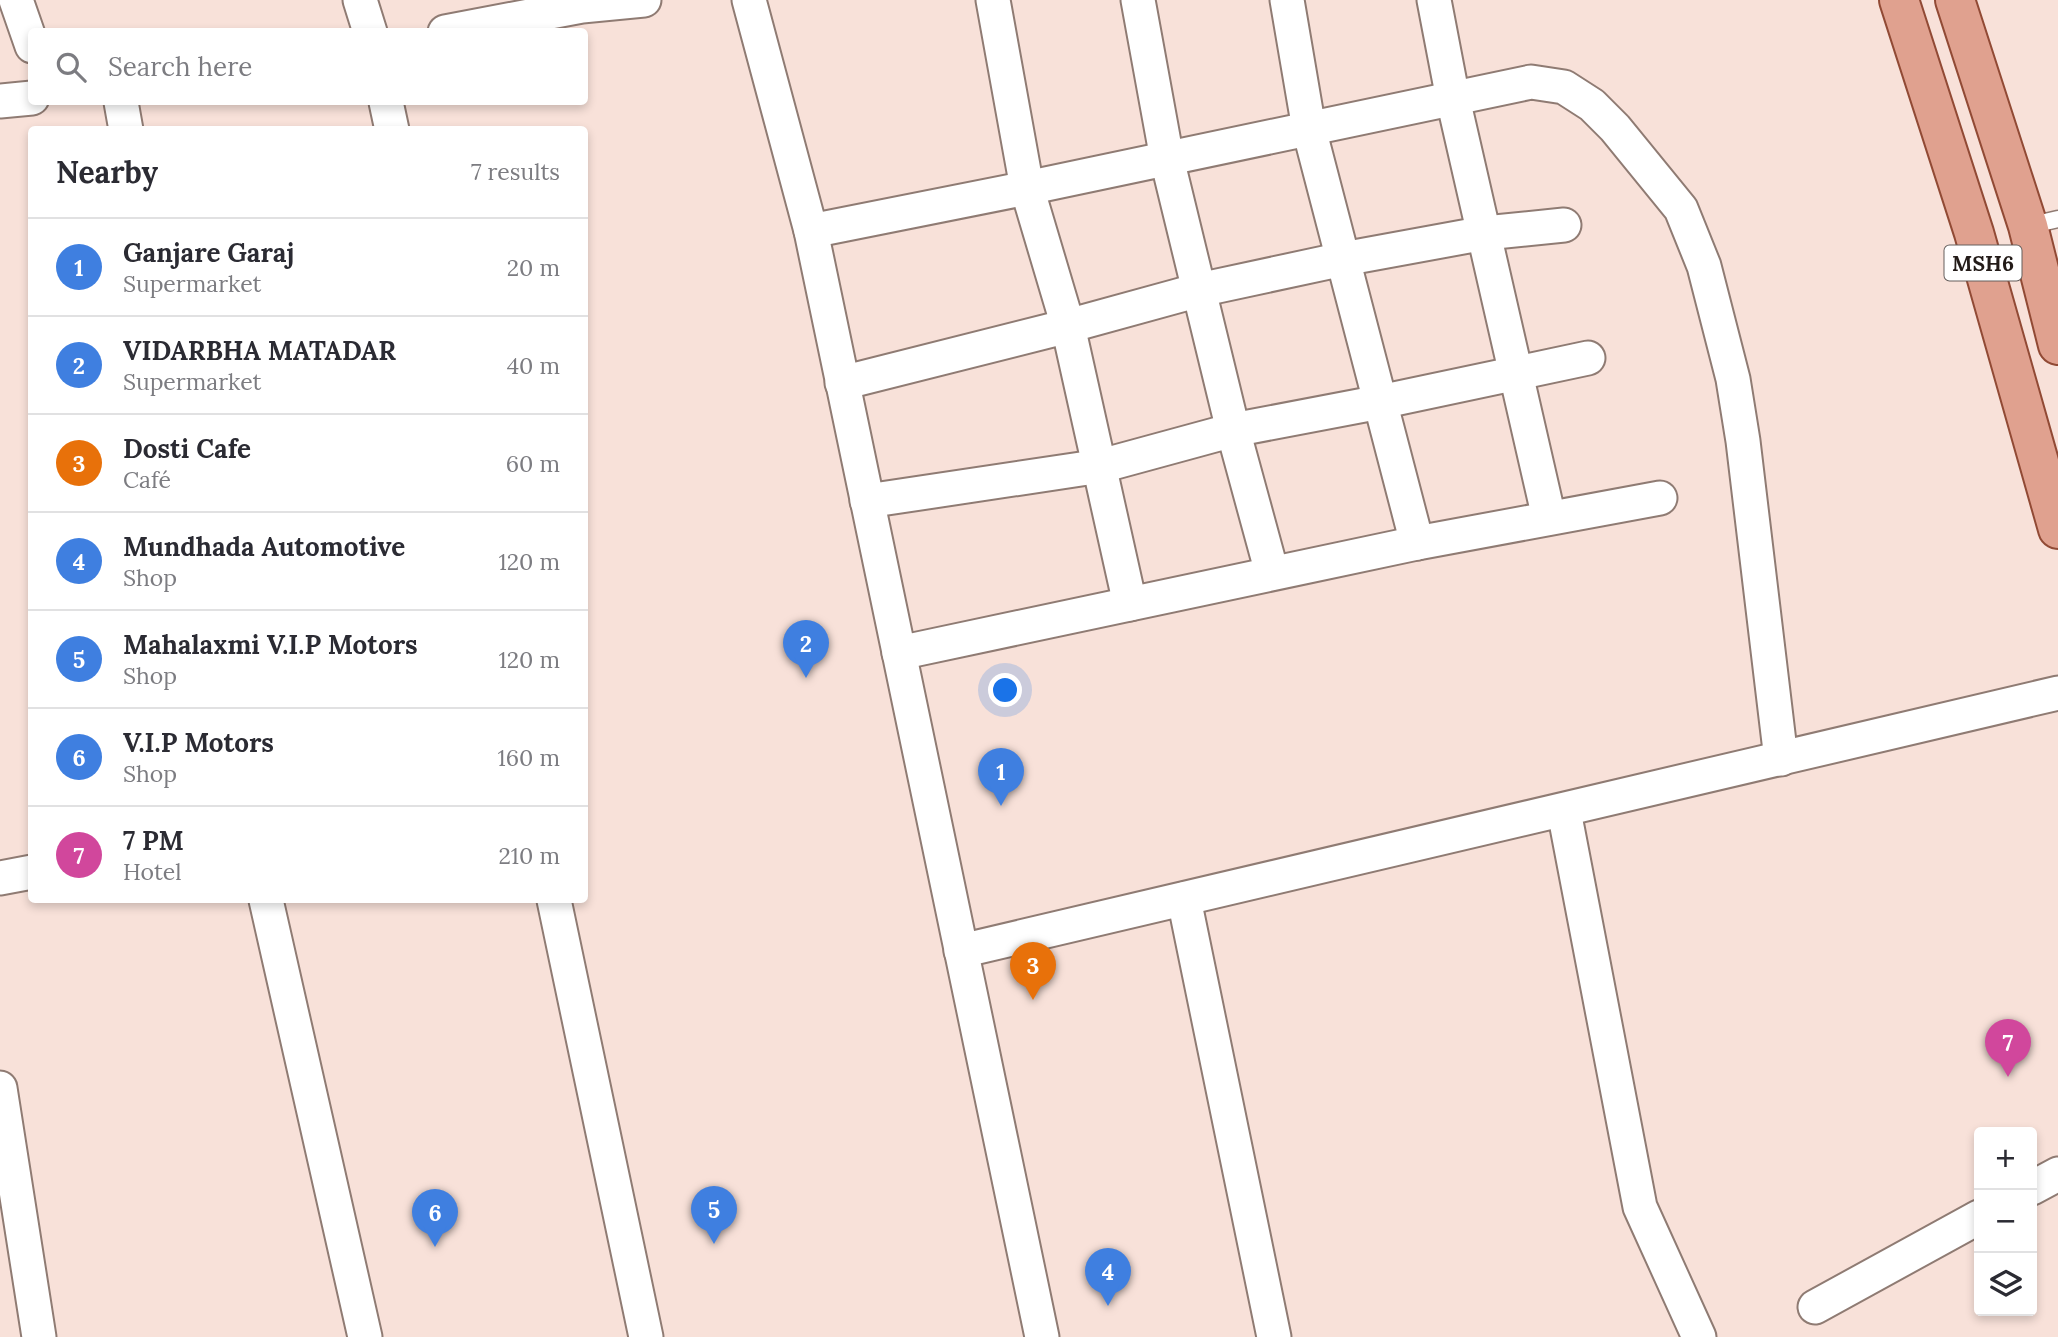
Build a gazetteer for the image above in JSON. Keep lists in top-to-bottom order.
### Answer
{
  "streets": {
    "main road": ["MSH6"]
  },
  "page": {
    "search": "Search here",
    "heading": ["Nearby", "7 results"],
    "list": [
      {
        "mark": "1",
        "name": "Ganjare Garaj",
        "note": "Supermarket",
        "value": "20 m"
      },
      {
        "mark": "2",
        "name": "VIDARBHA MATADAR",
        "note": "Supermarket",
        "value": "40 m"
      },
      {
        "mark": "3",
        "name": "Dosti Cafe",
        "note": "Café",
        "value": "60 m"
      },
      {
        "mark": "4",
        "name": "Mundhada Automotive",
        "note": "Shop",
        "value": "120 m"
      },
      {
        "mark": "5",
        "name": "Mahalaxmi V.I.P Motors",
        "note": "Shop",
        "value": "120 m"
      },
      {
        "mark": "6",
        "name": "V.I.P Motors",
        "note": "Shop",
        "value": "160 m"
      },
      {
        "mark": "7",
        "name": "7 PM",
        "note": "Hotel",
        "value": "210 m"
      }
    ],
    "pins": [
      "2",
      "1",
      "3",
      "7",
      "5",
      "6",
      "4"
    ],
    "map_buttons": ["+", "−"]
  }
}
